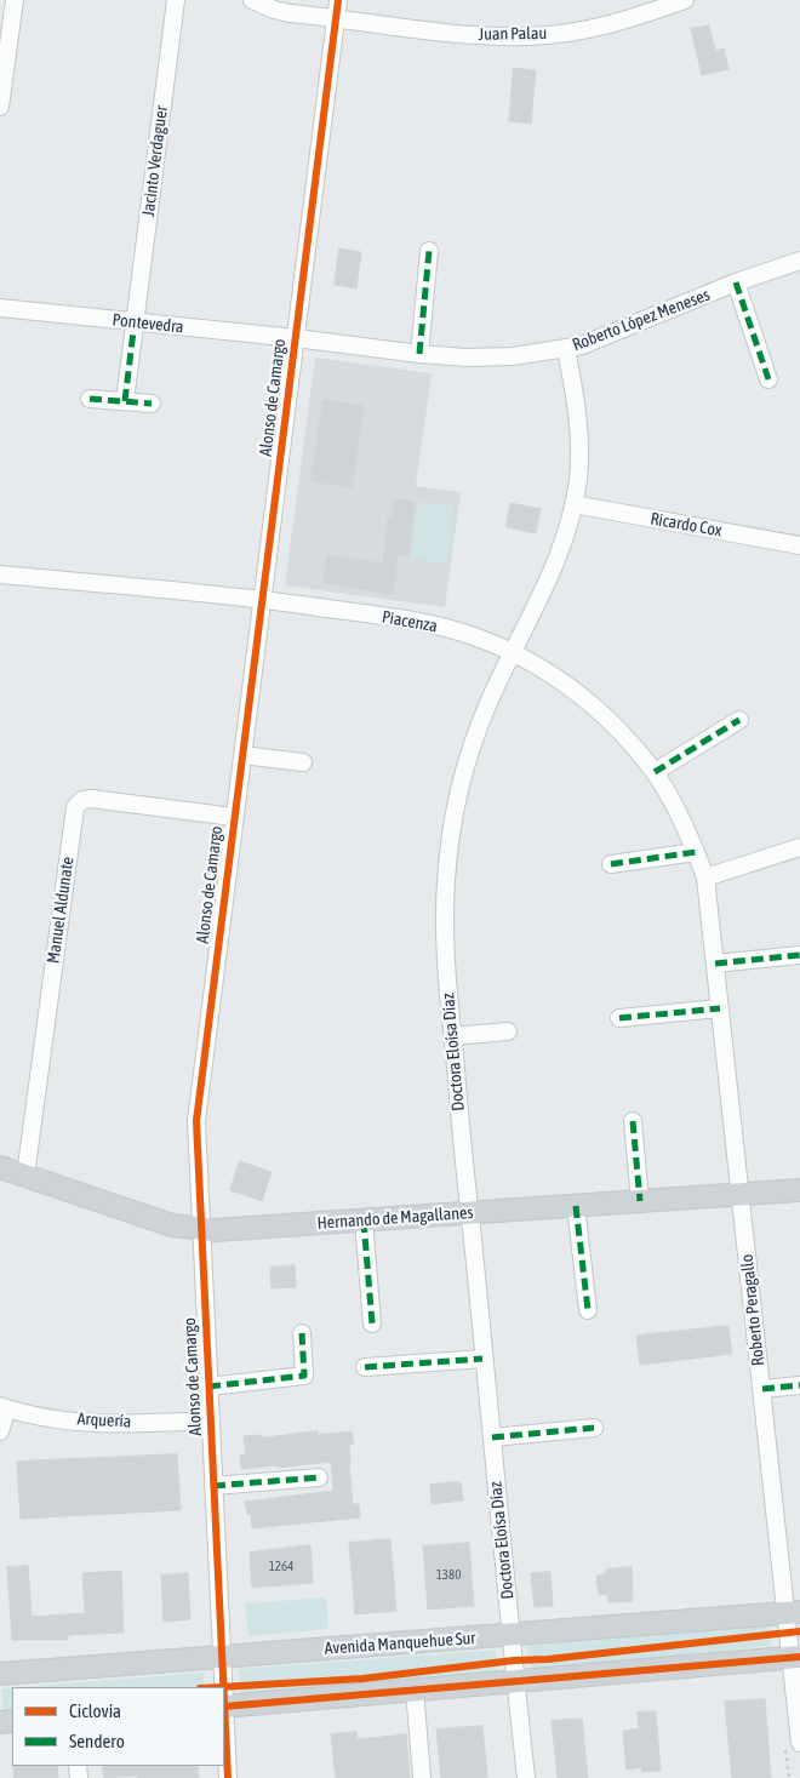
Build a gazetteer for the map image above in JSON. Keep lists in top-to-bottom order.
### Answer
{
  "streets": {
    "main road": ["Hernando de Magallanes", "Avenida Manquehue Sur"],
    "street": [
      "Juan Palau",
      "Jacinto Verdaguer",
      "Roberto López Meneses",
      "Pontevedra",
      "Alonso de Camargo",
      "Ricardo Cox",
      "Piacenza",
      "Manuel Aldunate",
      "Doctora Eloísa Díaz",
      "Roberto Peragallo",
      "Arquería"
    ]
  },
  "crossings": [
    ["Juan Palau", "Alonso de Camargo"],
    ["Jacinto Verdaguer", "Pontevedra"],
    ["Roberto López Meneses", "Pontevedra"],
    ["Roberto López Meneses", "Alonso de Camargo"],
    ["Roberto López Meneses", "Doctora Eloísa Díaz"],
    ["Pontevedra", "Alonso de Camargo"],
    ["Alonso de Camargo", "Piacenza"],
    ["Alonso de Camargo", "Manuel Aldunate"],
    ["Alonso de Camargo", "Hernando de Magallanes"],
    ["Alonso de Camargo", "Arquería"],
    ["Alonso de Camargo", "Avenida Manquehue Sur"],
    ["Ricardo Cox", "Doctora Eloísa Díaz"],
    ["Piacenza", "Doctora Eloísa Díaz"],
    ["Piacenza", "Roberto Peragallo"],
    ["Manuel Aldunate", "Hernando de Magallanes"],
    ["Doctora Eloísa Díaz", "Hernando de Magallanes"],
    ["Doctora Eloísa Díaz", "Avenida Manquehue Sur"],
    ["Hernando de Magallanes", "Roberto Peragallo"],
    ["Roberto Peragallo", "Avenida Manquehue Sur"]
  ],
  "house_numbers": ["1264", "1380"],
  "legend": ["Ciclovía", "Sendero"]
}
